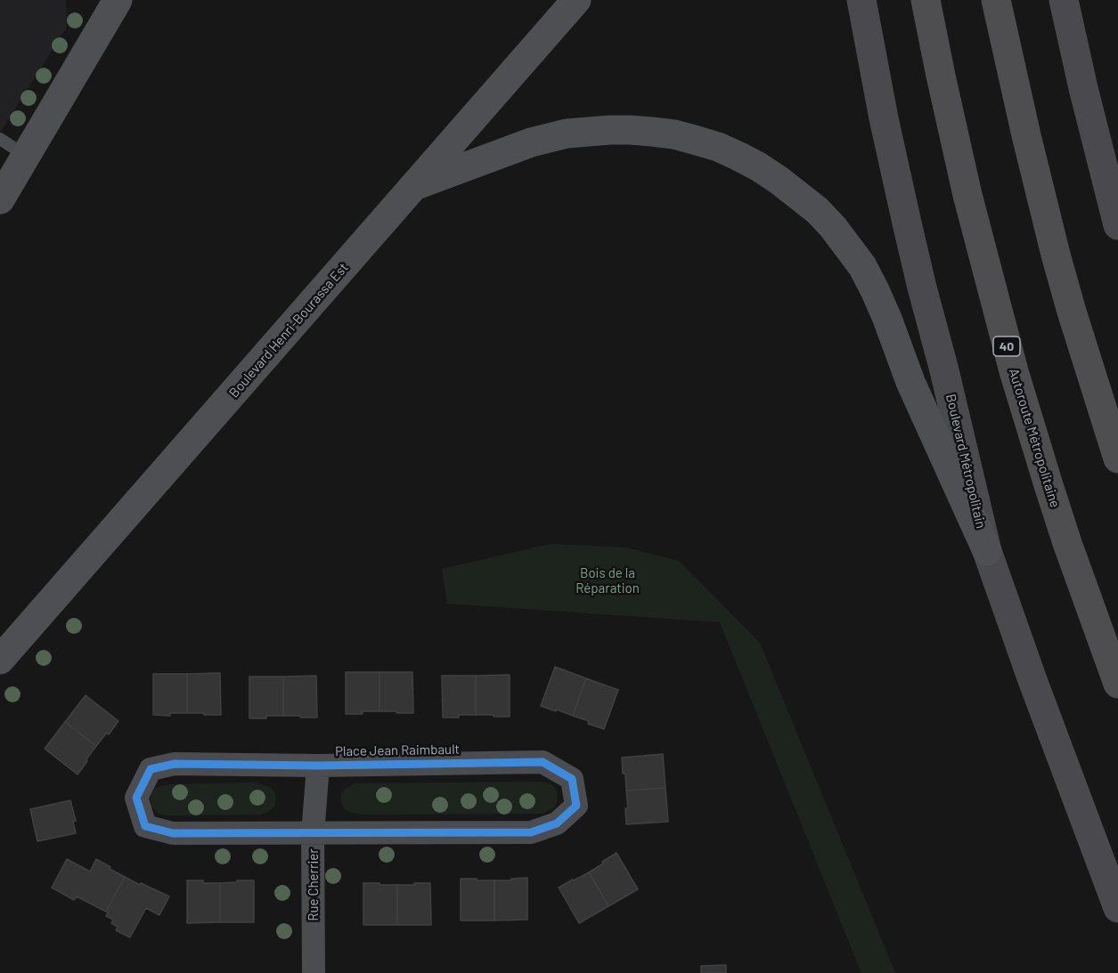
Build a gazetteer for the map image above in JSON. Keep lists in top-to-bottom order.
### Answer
{
  "streets": {
    "highway": ["40", "Autoroute Métropolitaine"],
    "main road": ["Boulevard Henri-Bourassa Est", "Boulevard Métropolitain"],
    "street": ["Place Jean Raimbault", "Rue Cherrier"]
  },
  "crossings": [
    ["Place Jean Raimbault", "Rue Cherrier"]
  ],
  "parks": ["Bois de la Réparation"]
}
